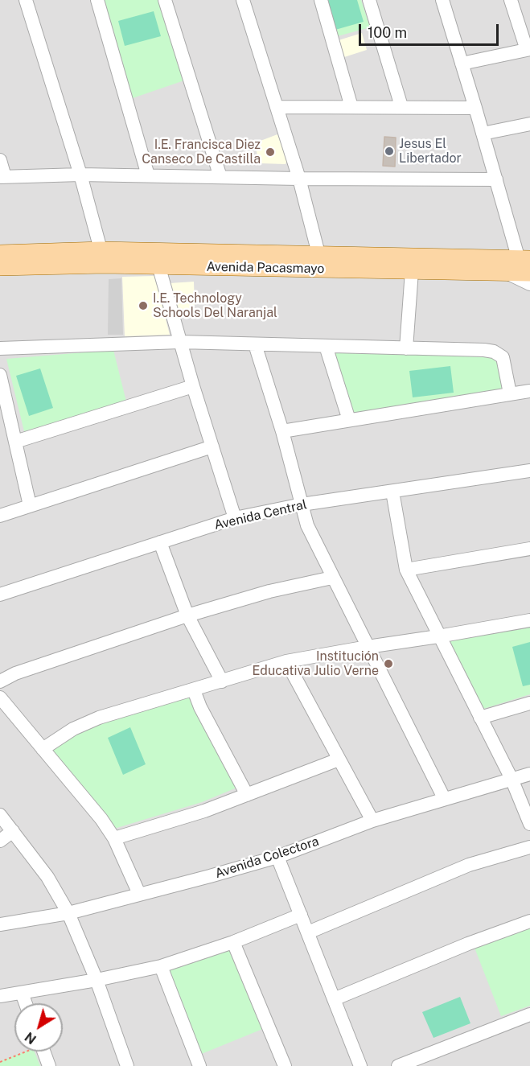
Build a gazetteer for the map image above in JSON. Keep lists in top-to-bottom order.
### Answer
{
  "streets": {
    "main road": ["Avenida Pacasmayo"],
    "street": ["Avenida Central", "Avenida Colectora"]
  },
  "places": [
    "Jesus El Libertador",
    "I.E. Francisca Diez Canseco De Castilla",
    "I.E. Technology Schools Del Naranjal",
    "Institución Educativa Julio Verne"
  ],
  "scale_bar": "100 m",
  "north": "bottom left"
}
